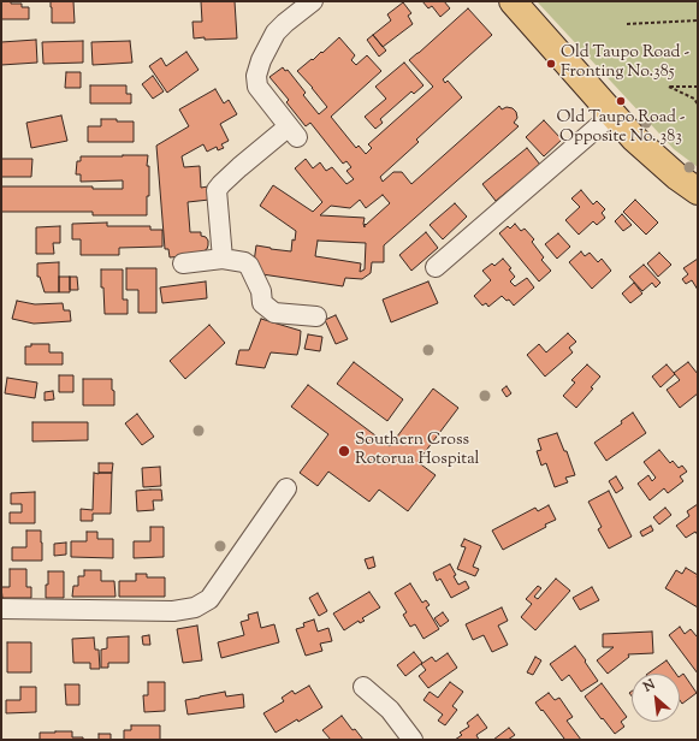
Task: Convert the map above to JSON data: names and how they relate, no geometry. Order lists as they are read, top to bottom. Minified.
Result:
{"places":["Old Taupo Road - Fronting No.385","Old Taupo Road - Opposite No. 383","Southern Cross Rotorua Hospital"],"north":"top left"}
